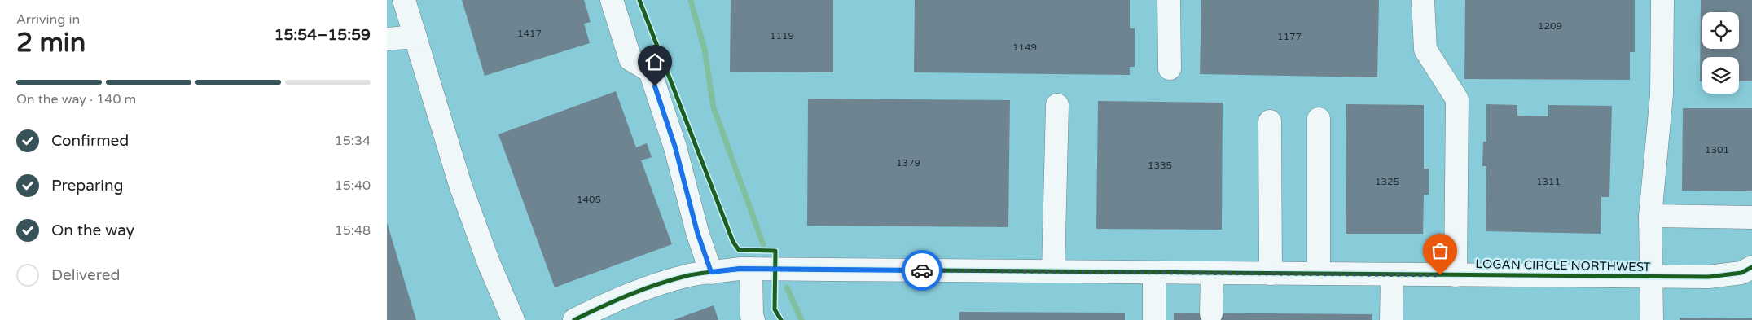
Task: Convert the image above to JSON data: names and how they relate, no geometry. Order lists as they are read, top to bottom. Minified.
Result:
{"streets":{"street":["LOGAN CIRCLE NORTHWEST"]},"house_numbers":["1209","1417","1119","1177","1149","1301","1379","1335","1325","1311","1405"],"page":{"heading":["2 min","Arriving in","15:54–15:59"],"bar":"On the way · 140 m","list":[["Confirmed","15:34"],["Preparing","15:40"],["On the way","15:48"],"Delivered"]}}
